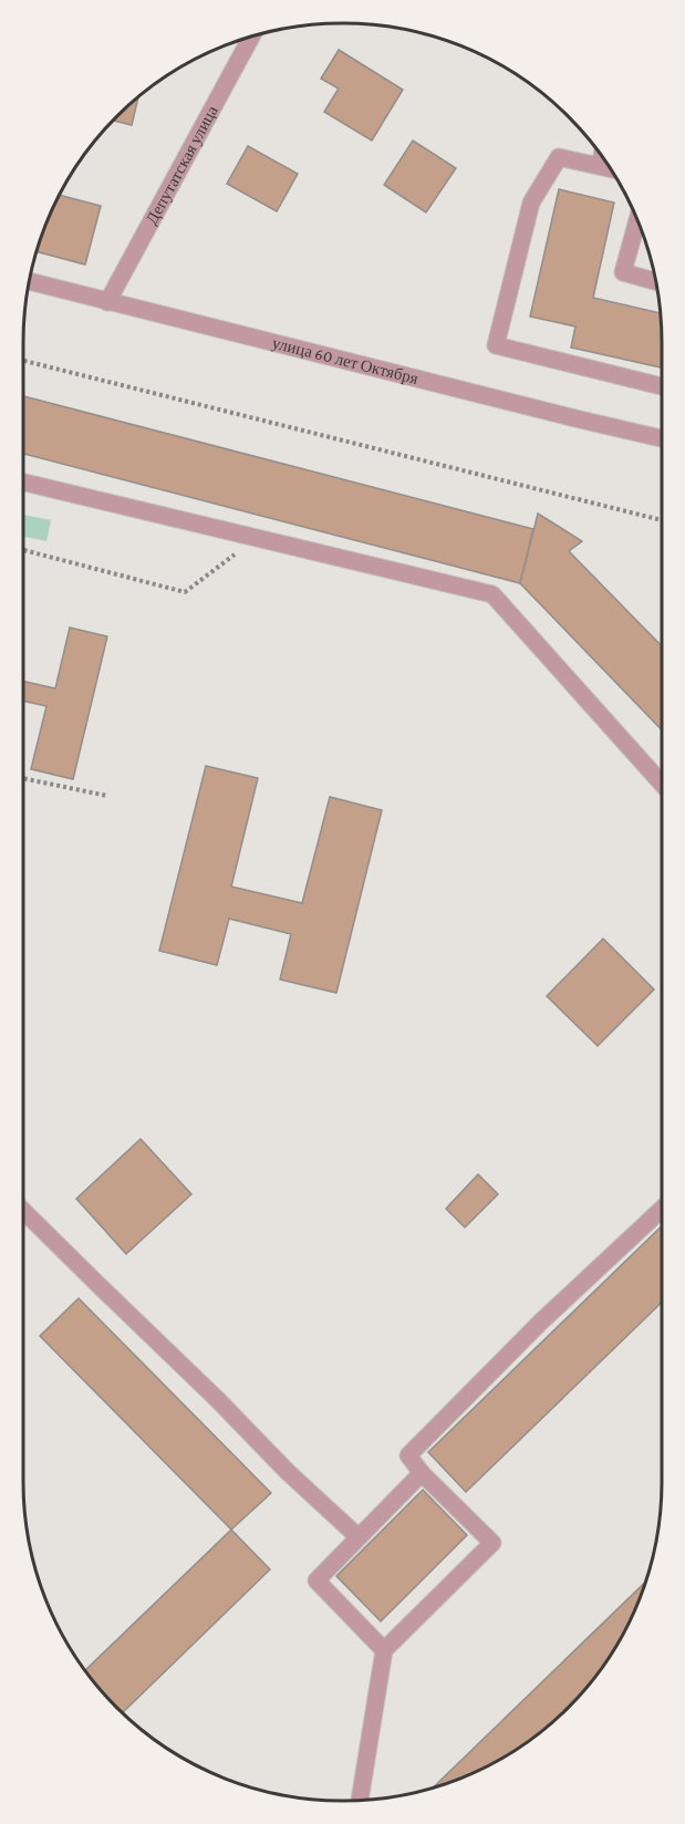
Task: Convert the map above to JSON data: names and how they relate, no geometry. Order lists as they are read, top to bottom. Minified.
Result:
{"streets":{"street":["Депутатская улица","улица 60 лет Октября"]},"crossings":[["Депутатская улица","улица 60 лет Октября"]]}
